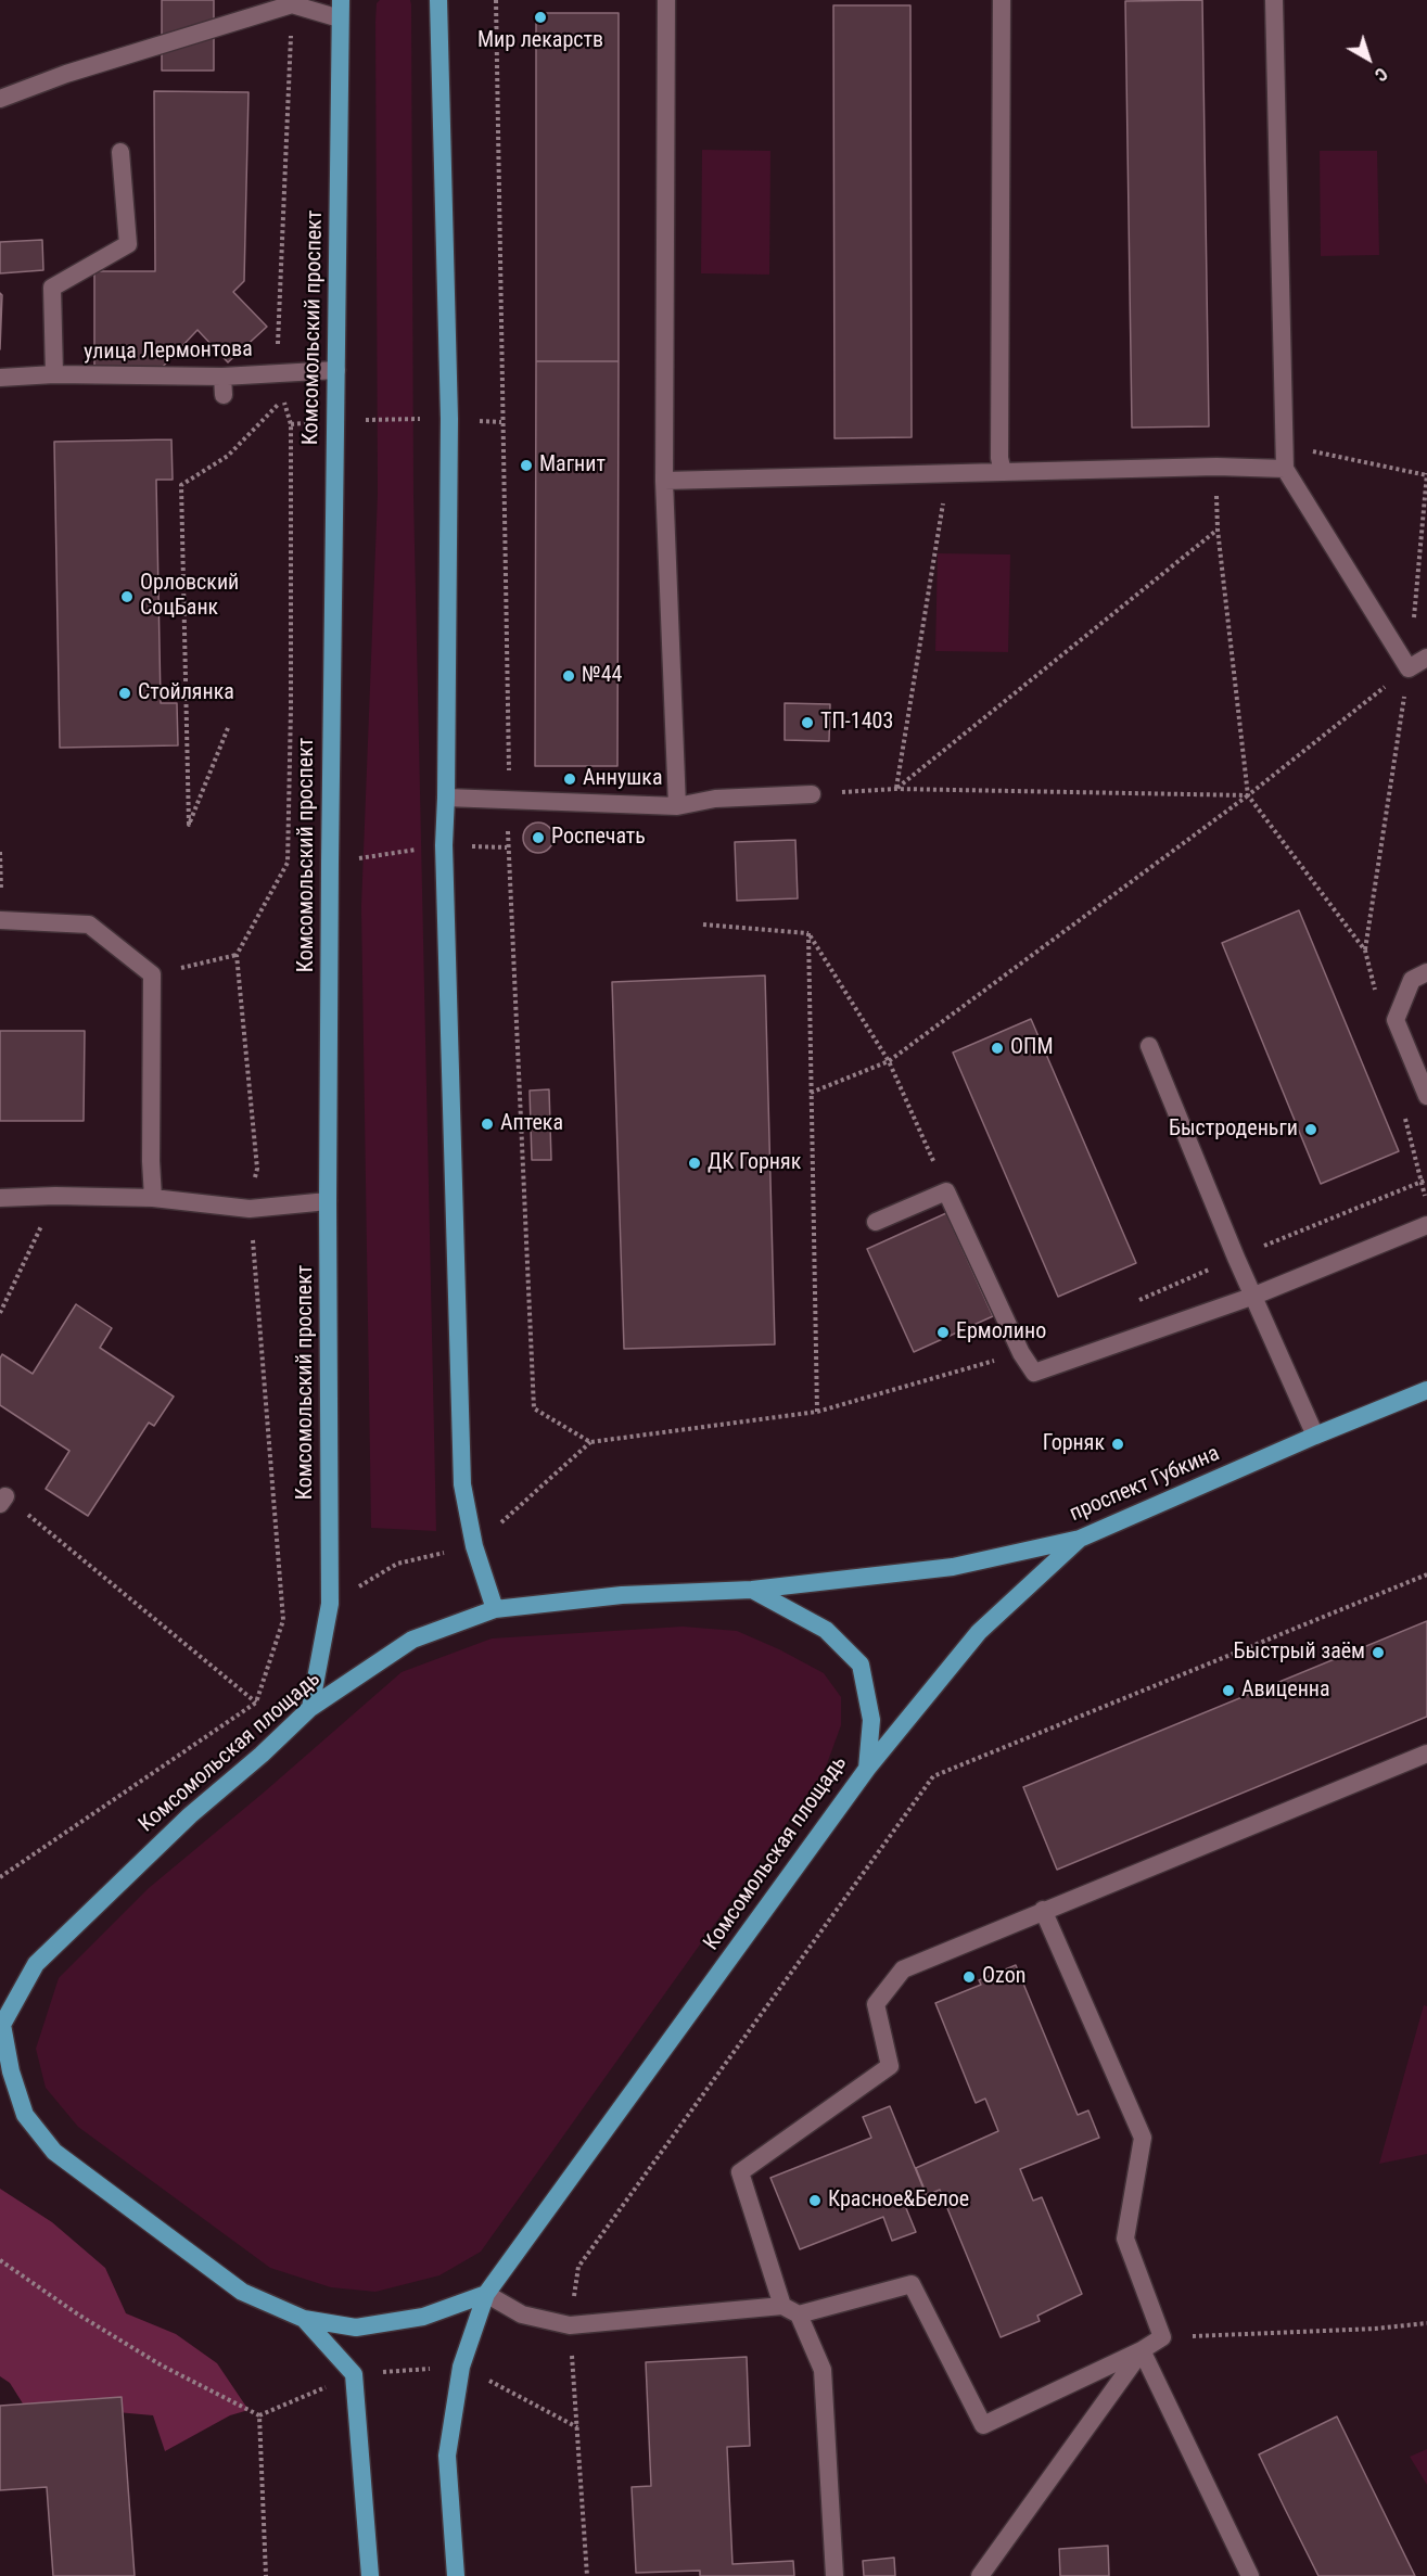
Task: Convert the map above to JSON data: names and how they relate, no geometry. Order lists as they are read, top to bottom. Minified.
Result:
{"streets":{"main road":["Комсомольский проспект","проспект Губкина","Комсомольская площадь"],"lane":["улица Лермонтова"]},"crossings":[["Комсомольский проспект","улица Лермонтова"],["Комсомольский проспект","Комсомольская площадь"],["проспект Губкина","Комсомольская площадь"]],"places":["Мир лекарств","Магнит","Орловский СоцБанк","№44","Стойлянка","ТП-1403","Аннушка","Роспечать","ОПМ","Аптека","Быстроденьги","ДК Горняк","Ермолино","Горняк","Быстрый заём","Авиценна","Ozon","Красное&Белое"],"north":"bottom right"}
